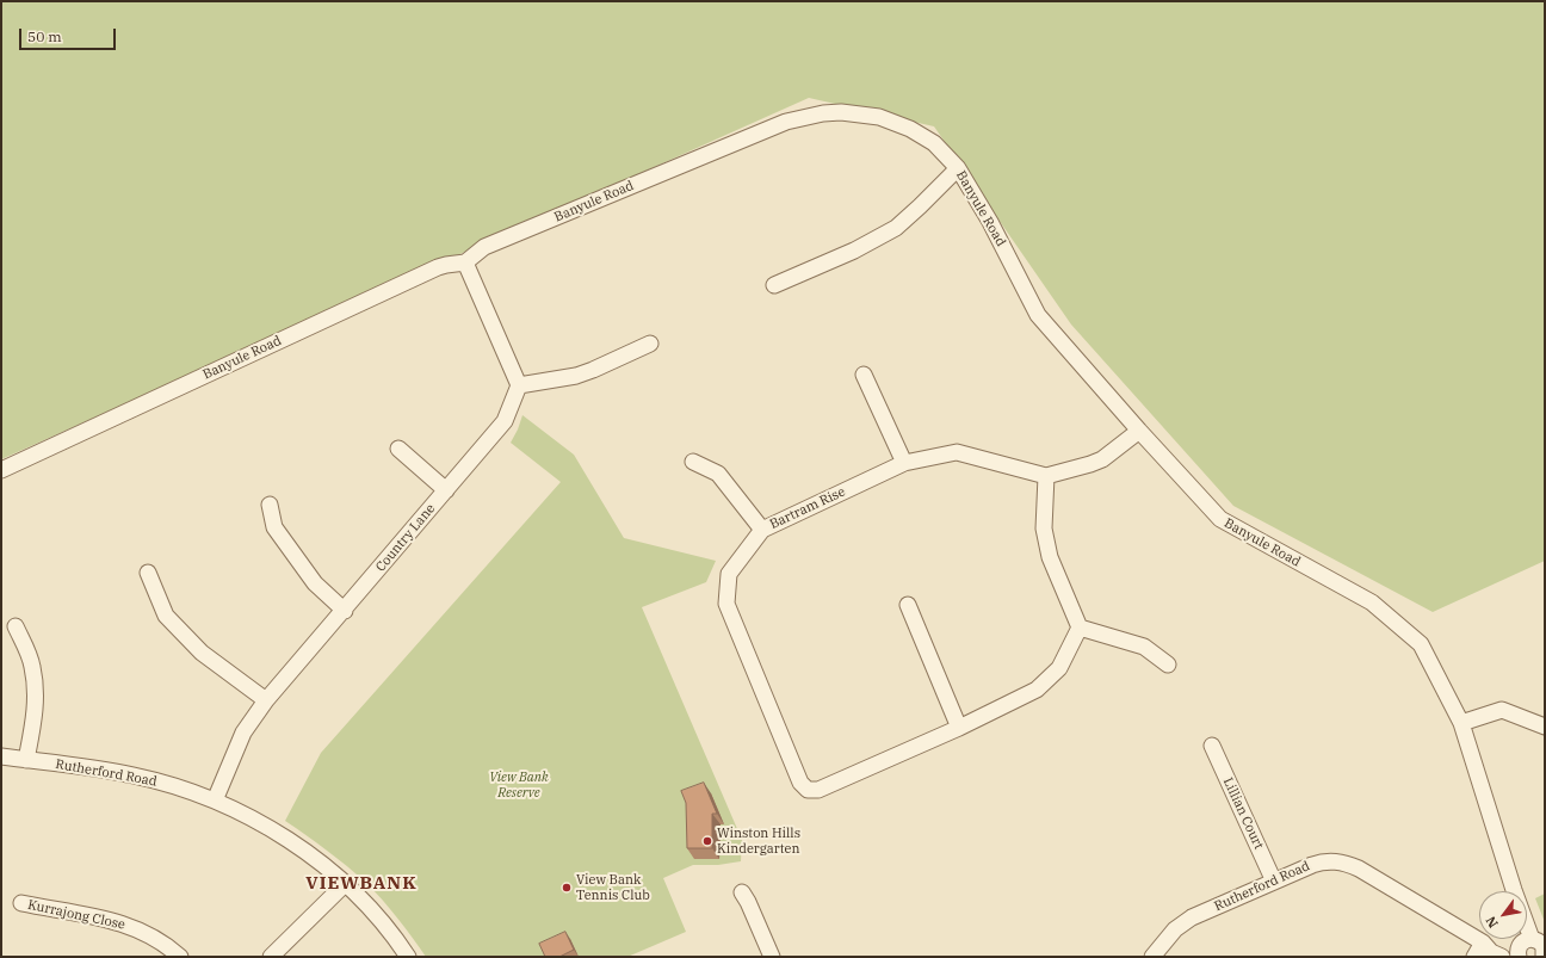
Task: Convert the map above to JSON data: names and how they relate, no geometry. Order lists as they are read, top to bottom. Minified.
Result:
{"streets":{"street":["Banyule Road","Bartram Rise","Country Lane","Rutherford Road","Lillian Court","Kurrajong Close"]},"crossings":[["Country Lane","Rutherford Road"],["Rutherford Road","Lillian Court"]],"districts":["VIEWBANK"],"parks":["View Bank Reserve"],"places":["Winston Hills Kindergarten","View Bank Tennis Club"],"scale_bar":"50 m","north":"bottom left"}
